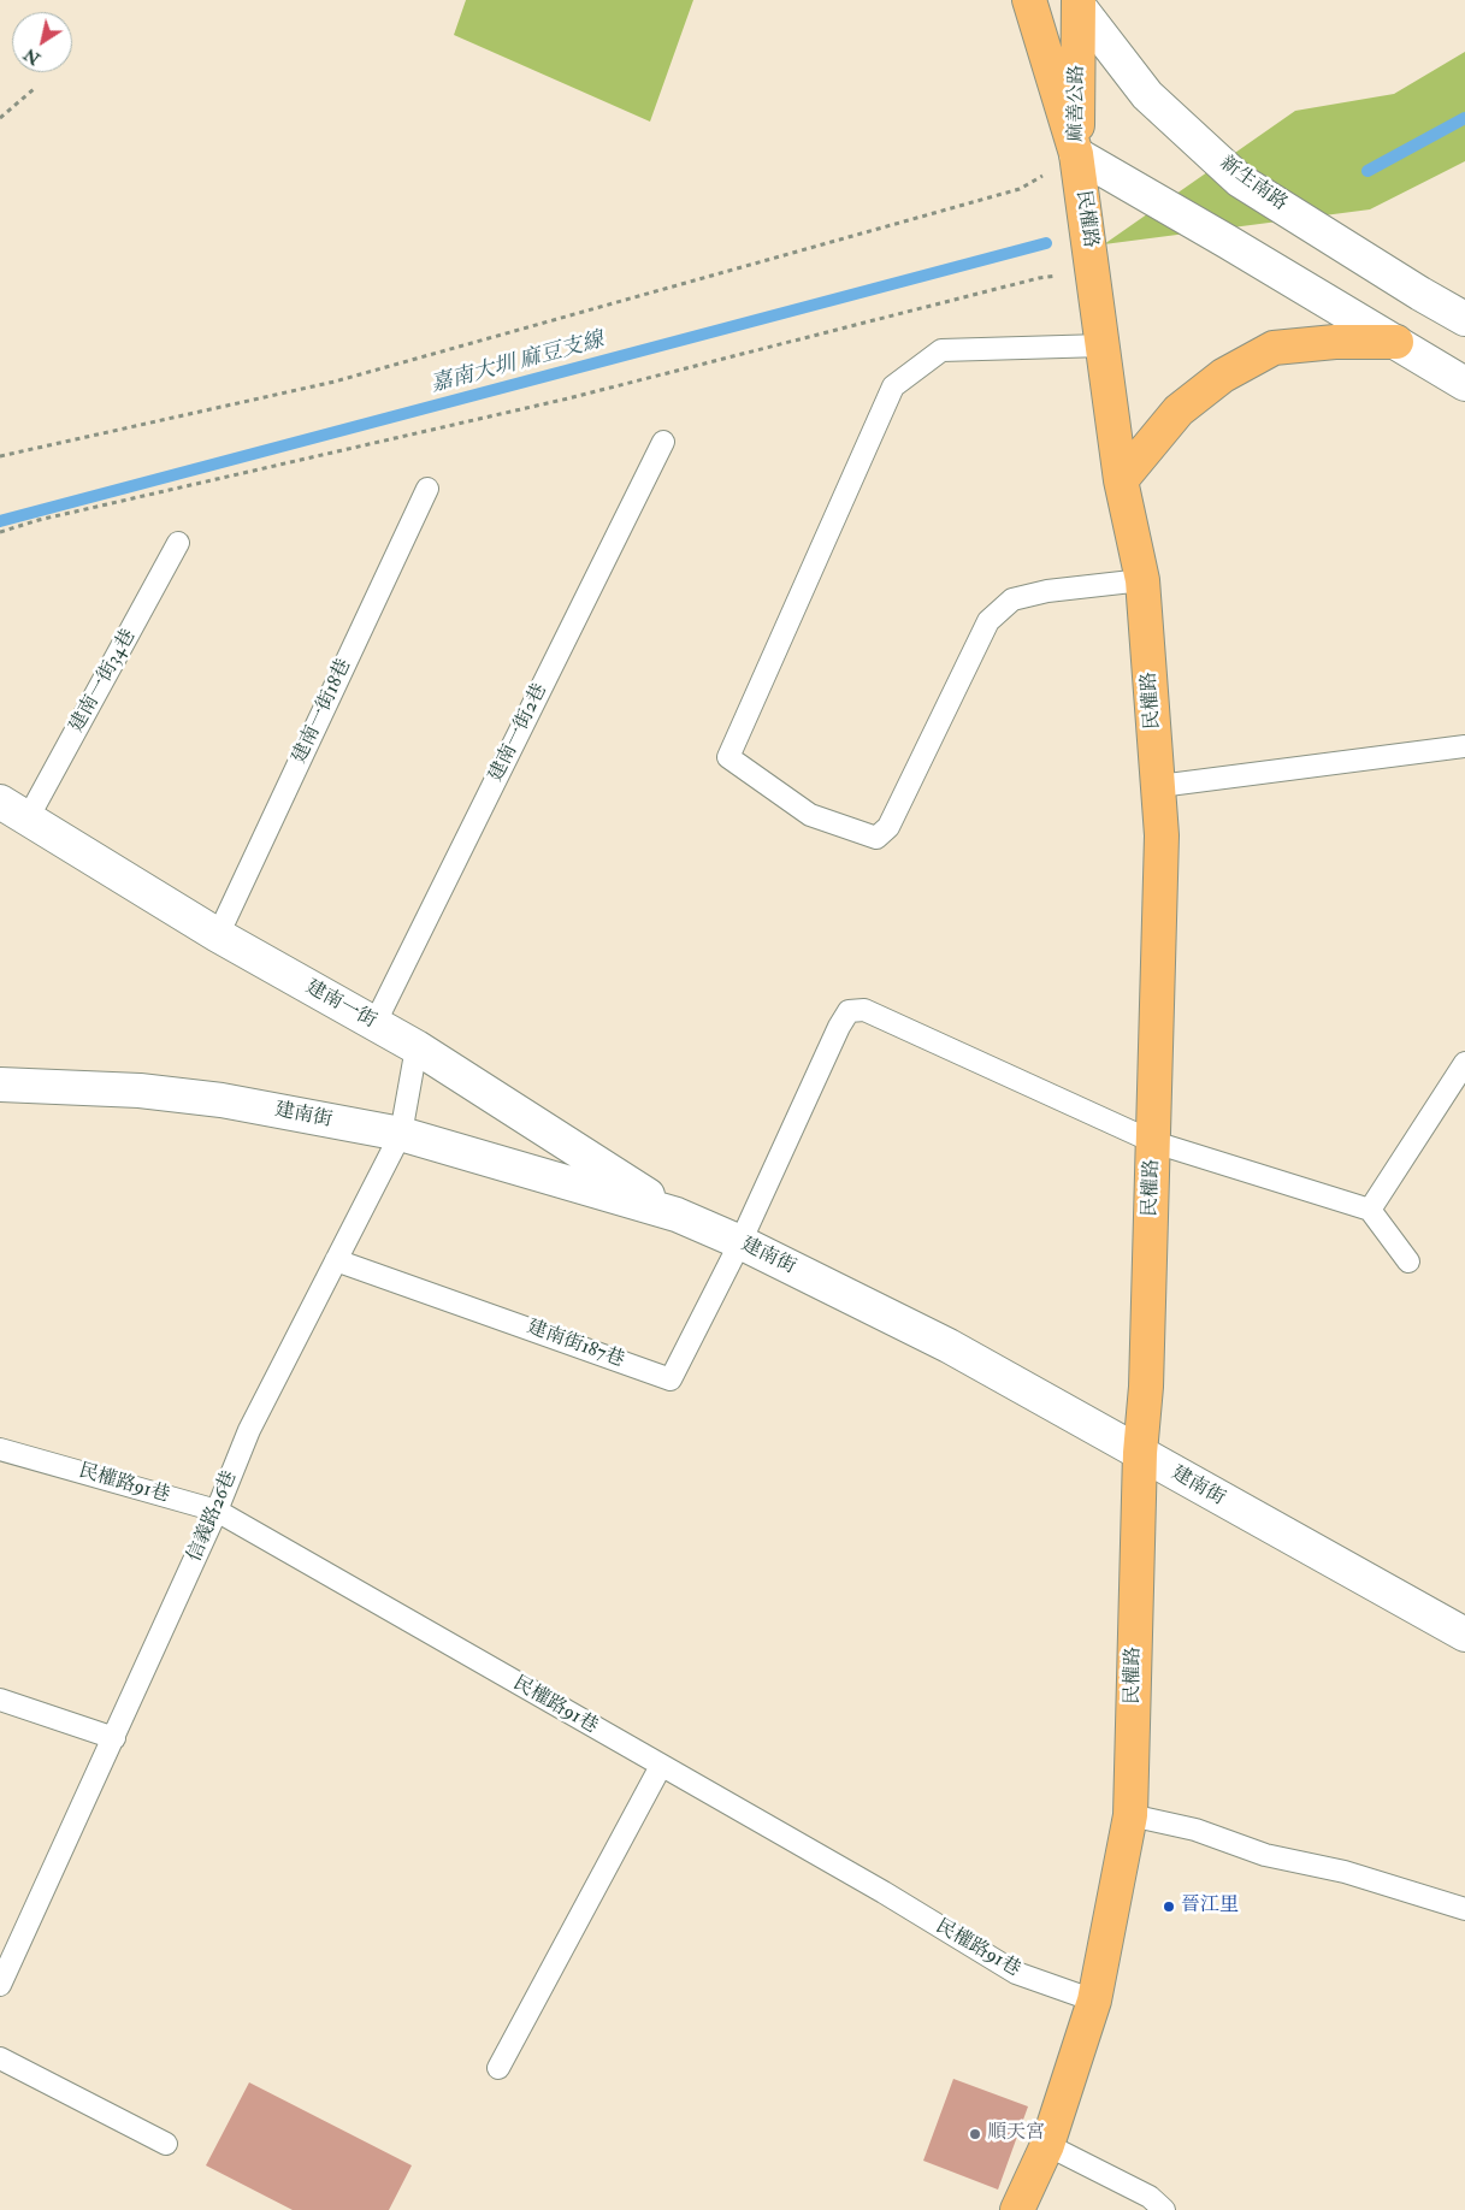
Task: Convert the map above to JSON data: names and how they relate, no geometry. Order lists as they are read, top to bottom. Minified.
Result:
{"streets":{"main road":["麻善公路","民權路"],"street":["新生南路","建南一街","建南街"],"lane":["建南一街34巷","建南一街18巷","建南一街2巷","建南街187巷","民權路91巷","信義路26巷"]},"crossings":[["麻善公路","新生南路"],["麻善公路","民權路"],["民權路","建南街"],["民權路","民權路91巷"],["建南一街34巷","建南一街"],["建南一街18巷","建南一街"],["建南一街2巷","建南一街"],["建南一街","建南街"],["建南一街","信義路26巷"],["建南街","建南街187巷"],["建南街","信義路26巷"],["建南街187巷","信義路26巷"],["民權路91巷","信義路26巷"]],"water":["嘉南大圳 麻豆支線"],"places":["晉江里","順天宮"],"north":"bottom left"}
